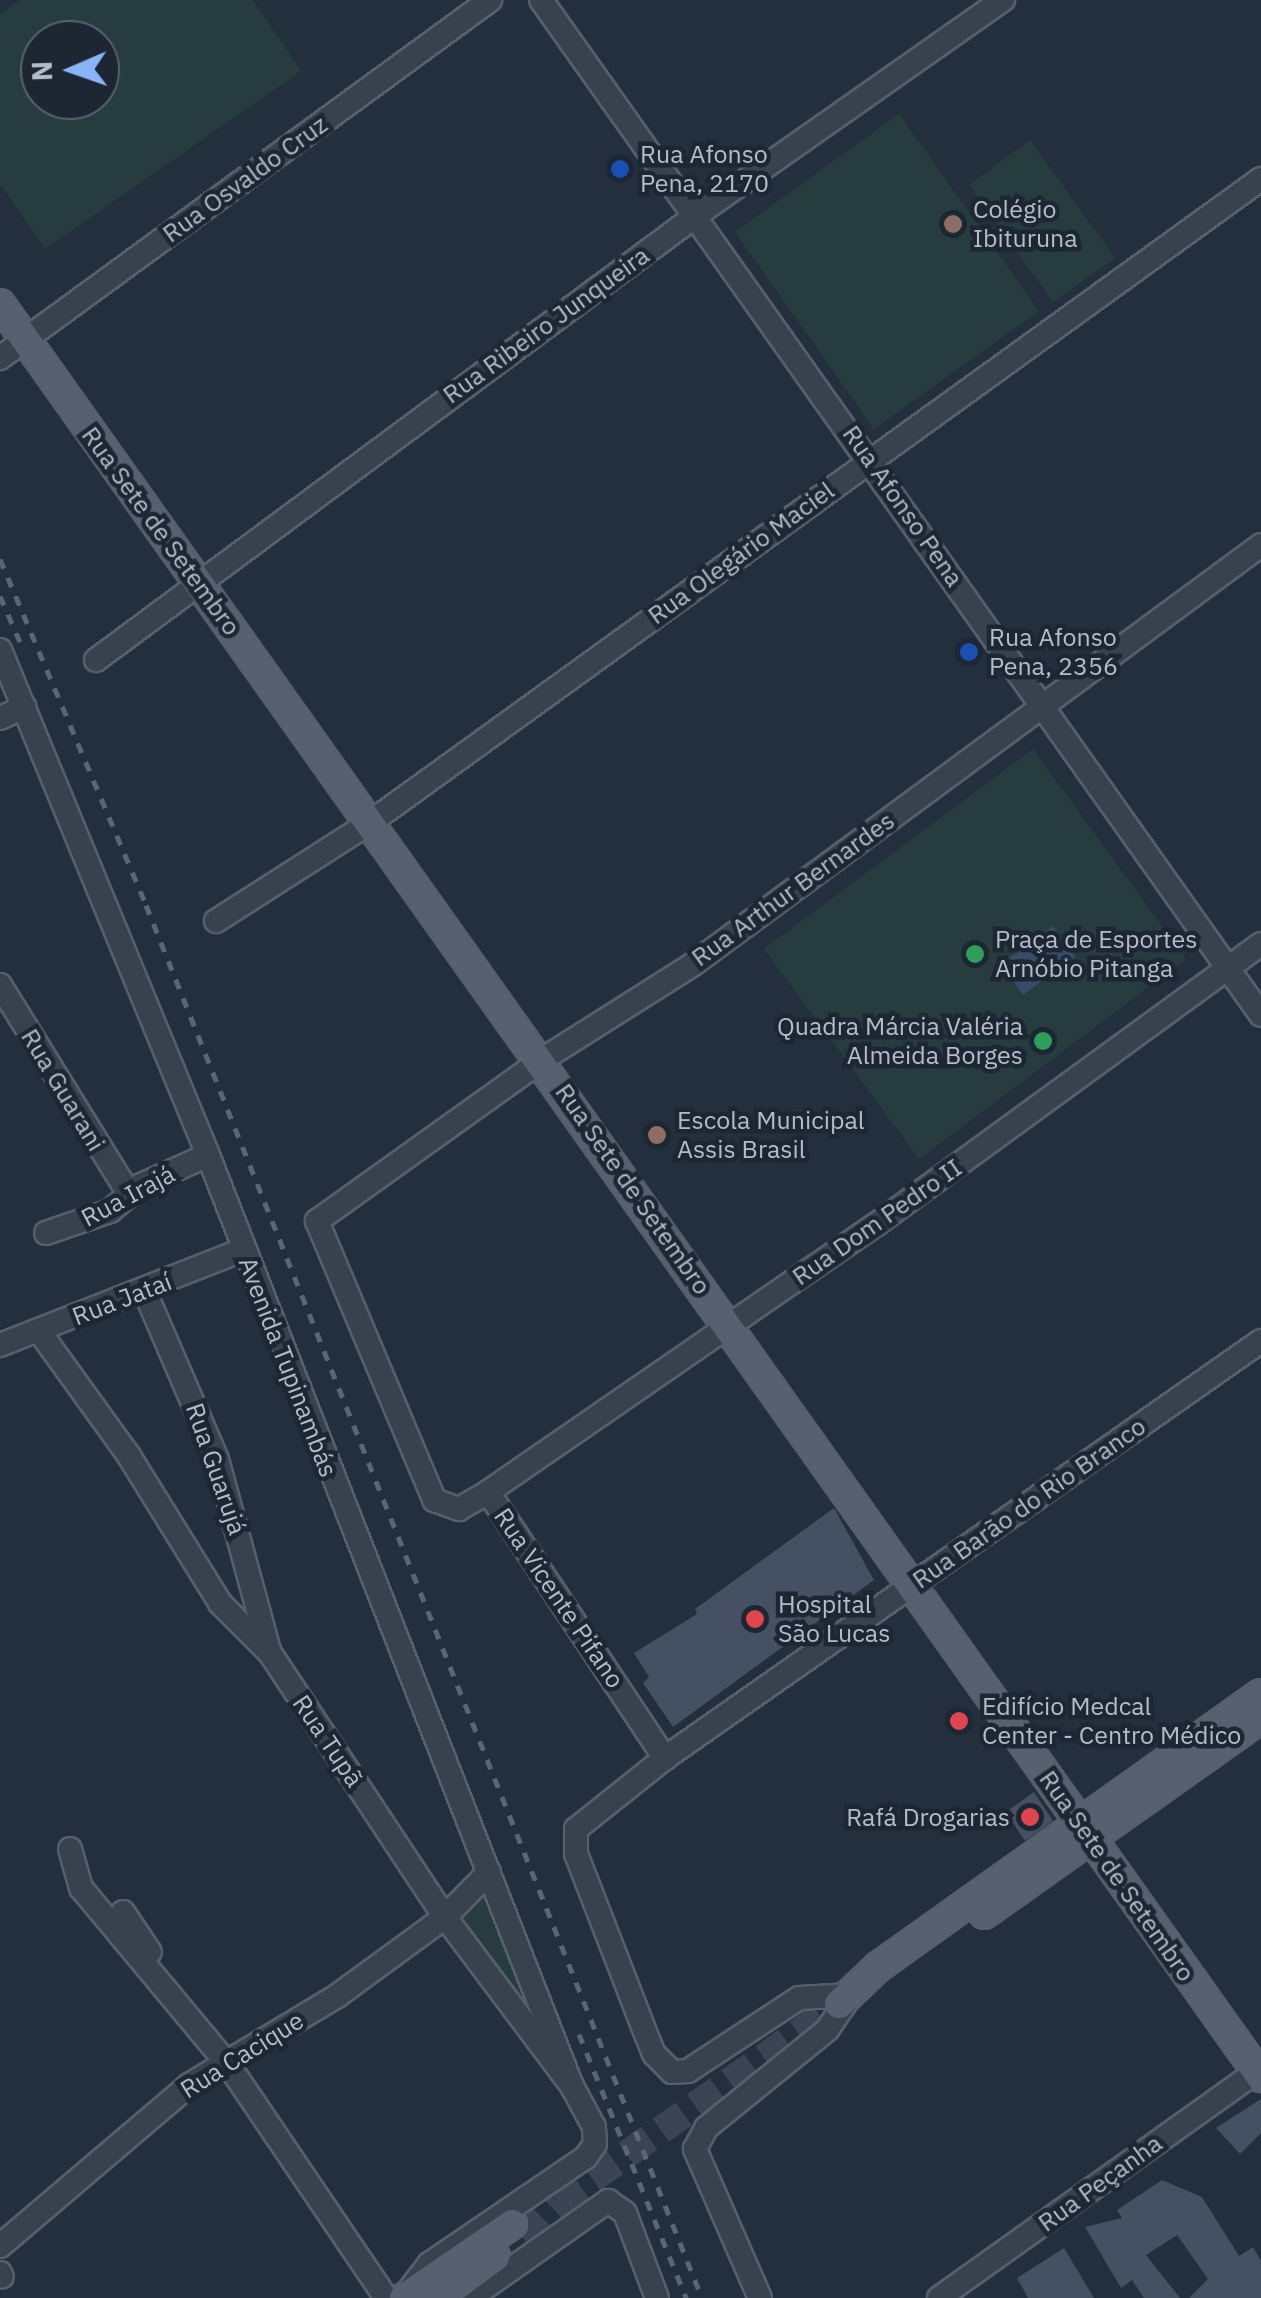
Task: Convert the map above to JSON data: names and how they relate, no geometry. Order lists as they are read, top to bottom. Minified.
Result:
{"streets":{"main road":["Rua Sete de Setembro"],"street":["Rua Osvaldo Cruz","Rua Ribeiro Junqueira","Rua Afonso Pena","Rua Olegário Maciel","Rua Arthur Bernardes","Rua Guarani","Rua Irajá","Rua Dom Pedro II","Rua Jataí","Avenida Tupinambás","Rua Guarujá","Rua Barão do Rio Branco","Rua Vicente Pifano","Rua Tupã","Rua Cacique","Rua Peçanha"]},"crossings":[["Rua Osvaldo Cruz","Rua Sete de Setembro"],["Rua Ribeiro Junqueira","Rua Afonso Pena"],["Rua Ribeiro Junqueira","Rua Sete de Setembro"],["Rua Afonso Pena","Rua Olegário Maciel"],["Rua Afonso Pena","Rua Arthur Bernardes"],["Rua Afonso Pena","Rua Dom Pedro II"],["Rua Sete de Setembro","Rua Olegário Maciel"],["Rua Sete de Setembro","Rua Arthur Bernardes"],["Rua Sete de Setembro","Rua Dom Pedro II"],["Rua Sete de Setembro","Rua Barão do Rio Branco"],["Rua Sete de Setembro","Rua Peçanha"],["Rua Arthur Bernardes","Rua Vicente Pifano"],["Rua Guarani","Rua Irajá"],["Rua Irajá","Avenida Tupinambás"],["Rua Dom Pedro II","Rua Vicente Pifano"],["Rua Jataí","Avenida Tupinambás"],["Rua Jataí","Rua Guarujá"],["Rua Jataí","Rua Tupã"],["Avenida Tupinambás","Rua Tupã"],["Avenida Tupinambás","Rua Cacique"],["Rua Guarujá","Rua Tupã"],["Rua Barão do Rio Branco","Rua Vicente Pifano"],["Rua Tupã","Rua Cacique"]],"places":["Rua Afonso Pena, 2170","Colégio Ibituruna","Rua Afonso Pena, 2356","Praça de Esportes Arnóbio Pitanga","Quadra Márcia Valéria Almeida Borges","Escola Municipal Assis Brasil","Hospital São Lucas","Edifício Medcal Center - Centro Médico","Rafá Drogarias"],"north":"left"}
